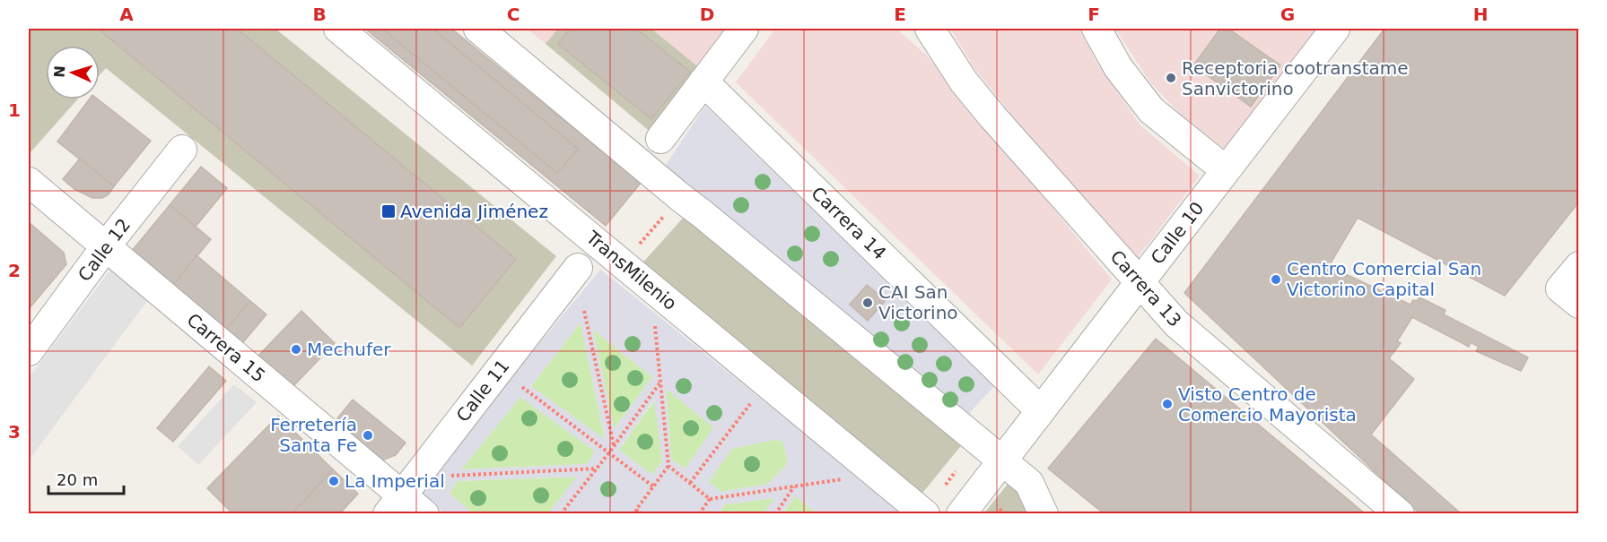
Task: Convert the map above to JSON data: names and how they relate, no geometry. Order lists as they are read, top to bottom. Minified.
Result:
{"streets":{"street":["Carrera 14","Calle 10","Calle 12","TransMilenio","Carrera 13","Carrera 15","Calle 11"]},"crossings":[["Carrera 14","Calle 10"],["Calle 10","Carrera 13"],["Calle 12","Carrera 15"],["Carrera 15","Calle 11"]],"places":{"other":["Receptoria cootranstame Sanvictorino","Centro Comercial San Victorino Capital","CAI San Victorino","Mechufer","Visto Centro de Comercio Mayorista","Ferretería Santa Fe","La Imperial"],"transit":["Avenida Jiménez"]},"scale_bar":"20 m","north":"left","grid":{"columns":["A","B","C","D","E","F","G","H"],"rows":["1","2","3"]}}
